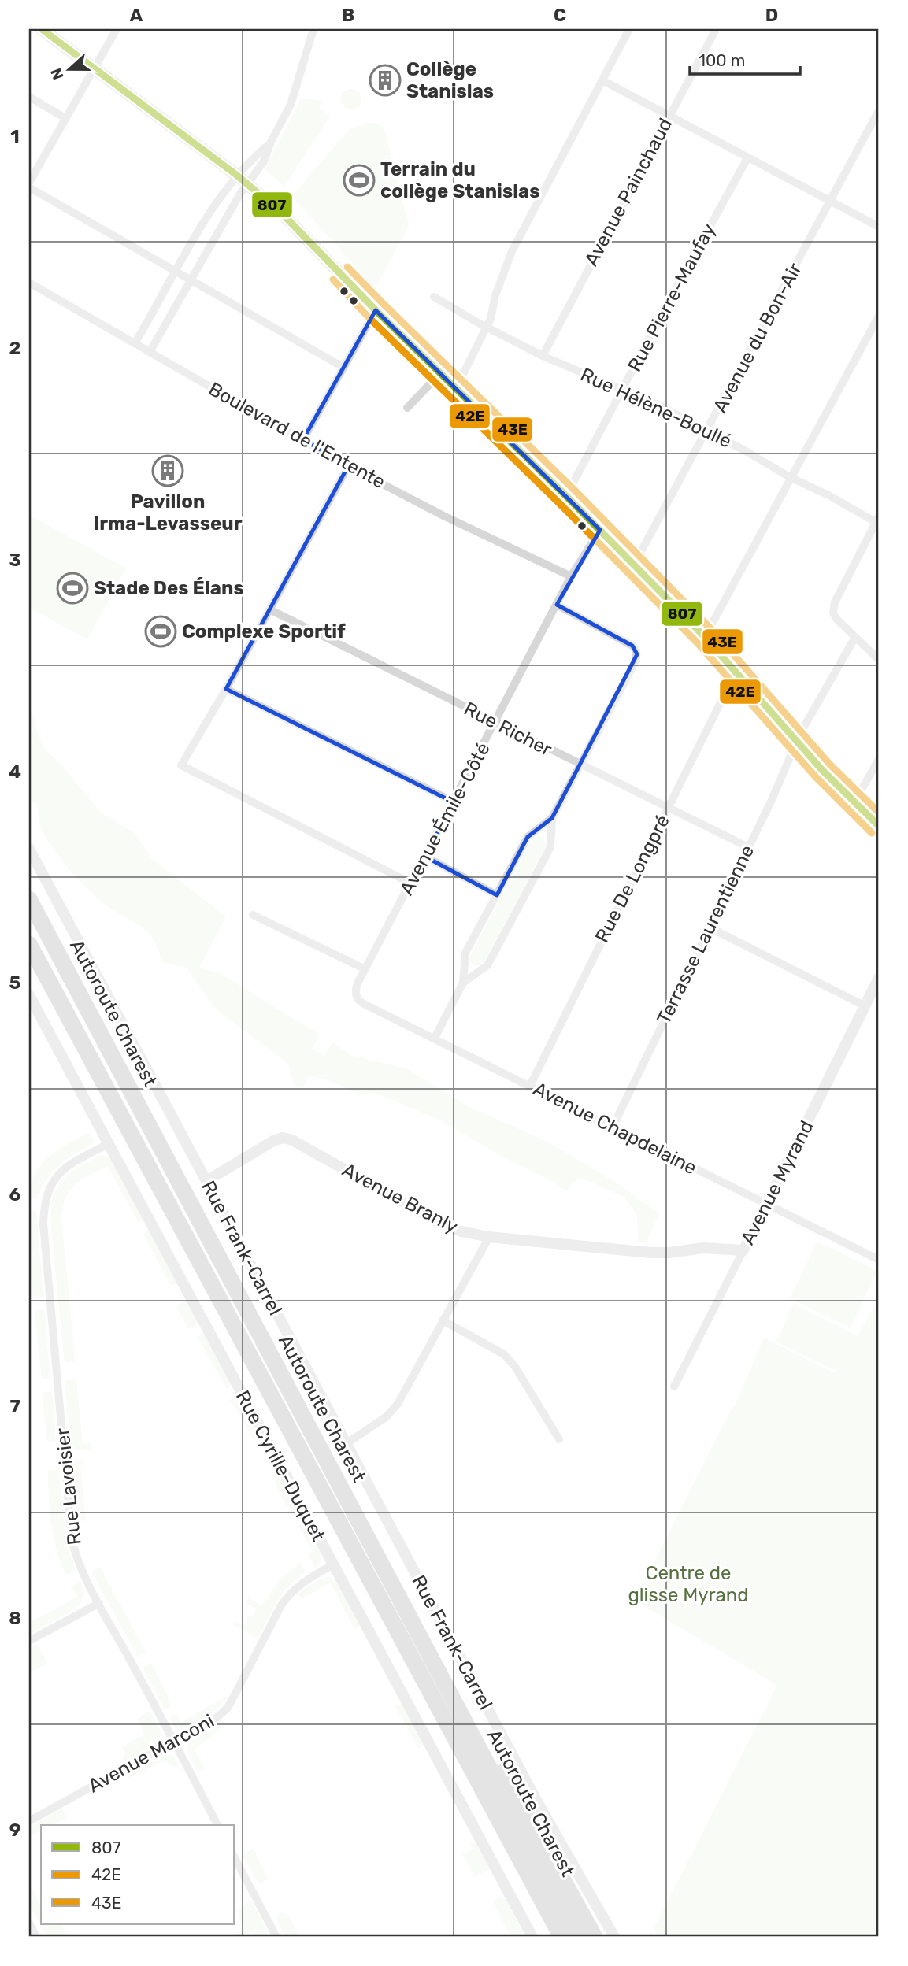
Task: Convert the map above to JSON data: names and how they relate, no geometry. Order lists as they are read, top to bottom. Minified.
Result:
{"streets":{"highway":["Autoroute Charest"],"street":["Avenue Painchaud","Rue Pierre-Maufay","Avenue du Bon-Air","Rue Hélène-Boullé","Boulevard de l'Entente","Rue Richer","Avenue Émile-Côté","Rue De Longpré","Terrasse Laurentienne","Avenue Chapdelaine","Avenue Myrand","Avenue Branly","Rue Frank-Carrel","Rue Cyrille-Duquet","Rue Lavoisier","Avenue Marconi"]},"crossings":[["Avenue Painchaud","Rue Hélène-Boullé"],["Rue Pierre-Maufay","Rue Hélène-Boullé"],["Avenue du Bon-Air","Rue Hélène-Boullé"],["Boulevard de l'Entente","Avenue Émile-Côté"],["Rue Richer","Avenue Émile-Côté"],["Rue Richer","Rue De Longpré"],["Rue Richer","Terrasse Laurentienne"],["Avenue Émile-Côté","Avenue Chapdelaine"],["Rue De Longpré","Avenue Chapdelaine"],["Terrasse Laurentienne","Avenue Chapdelaine"],["Avenue Chapdelaine","Avenue Myrand"],["Avenue Myrand","Avenue Branly"],["Avenue Branly","Rue Frank-Carrel"],["Rue Cyrille-Duquet","Rue Lavoisier"],["Rue Cyrille-Duquet","Avenue Marconi"],["Rue Lavoisier","Avenue Marconi"]],"parks":["Centre de glisse Myrand"],"places":{"building":["Collège Stanislas","Pavillon Irma-Levasseur"],"sports":["Terrain du collège Stanislas","Stade Des Élans","Complexe Sportif"]},"lines":["transit line 807","transit line 43E","transit line 42E"],"legend":["807","42E","43E"],"scale_bar":"100 m","north":"left","grid":{"columns":["A","B","C","D"],"rows":["1","2","3","4","5","6","7","8","9"]}}
